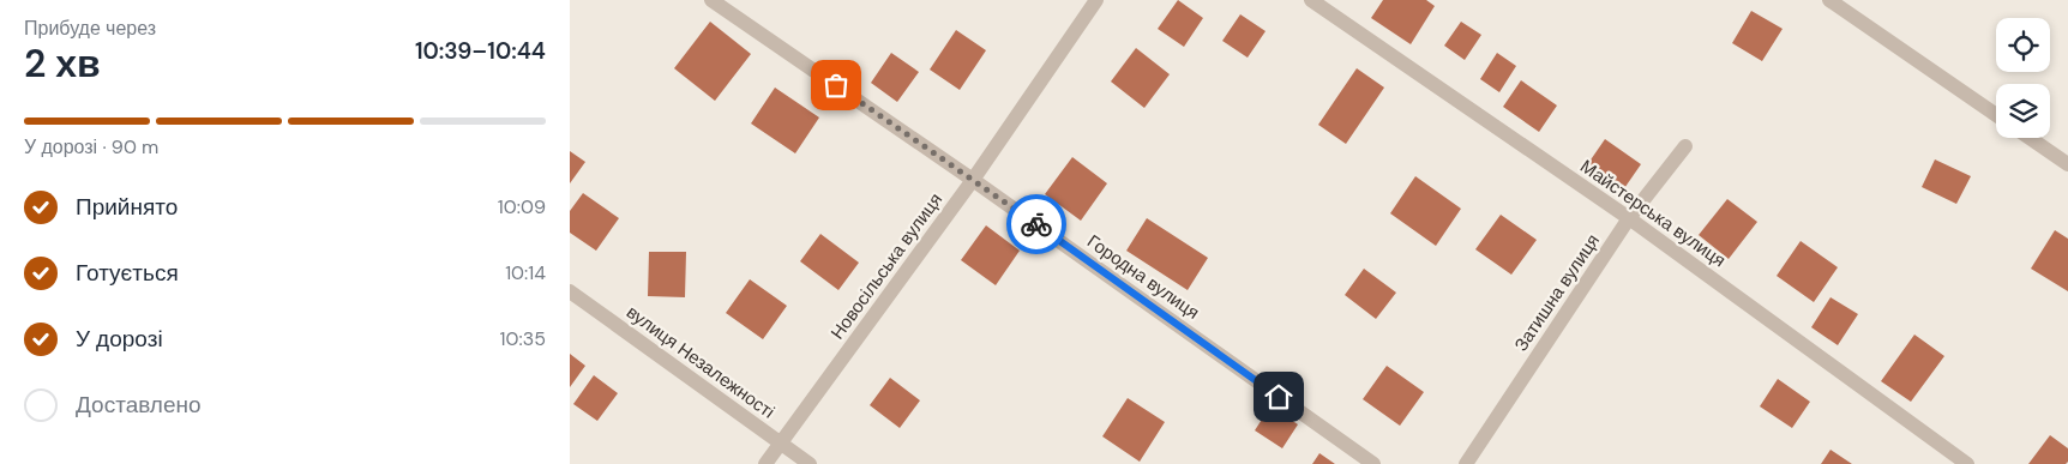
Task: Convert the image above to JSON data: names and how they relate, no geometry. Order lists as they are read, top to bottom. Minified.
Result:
{"streets":{"street":["Майстерська вулиця","Новосільська вулиця","Городна вулиця","Затишна вулиця","вулиця Незалежності"]},"crossings":[["Майстерська вулиця","Затишна вулиця"],["Новосільська вулиця","Городна вулиця"],["Новосільська вулиця","вулиця Незалежності"]],"page":{"heading":["2 хв","Прибуде через","10:39–10:44"],"bar":"У дорозі · 90 m","list":[["Прийнято","10:09"],["Готується","10:14"],["У дорозі","10:35"],"Доставлено"]}}
